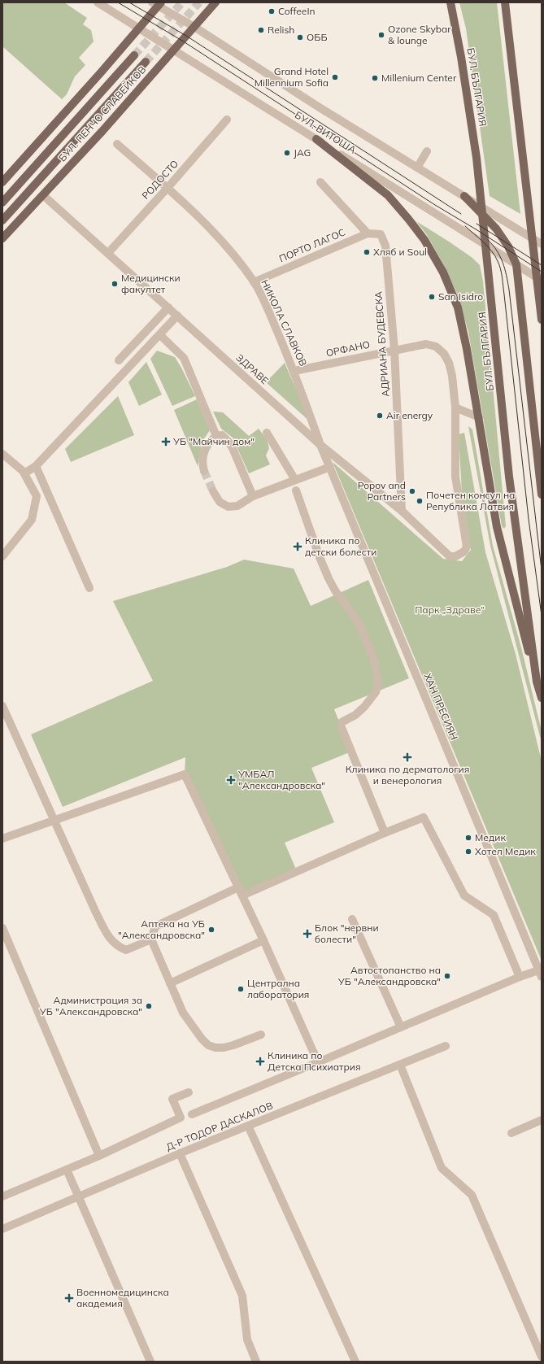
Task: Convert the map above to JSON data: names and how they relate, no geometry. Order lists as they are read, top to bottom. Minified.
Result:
{"streets":{"main road":["БУЛ. БЪЛГАРИЯ","БУЛ. ПЕНЧО СЛАВЕЙКОВ"],"street":["БУЛ. ВИТОША","РОДОСТО","ПОРТО ЛАГОС","НИКОЛА СЛАВКОВ","АДРИАНА БУДЕВСКА","ОРФАНО","ЗДРАВЕ","ХАН ПРЕСИЯН","Д-Р ТОДОР ДАСКАЛОВ"]},"crossings":[["БУЛ. ПЕНЧО СЛАВЕЙКОВ","БУЛ. ВИТОША"],["БУЛ. ПЕНЧО СЛАВЕЙКОВ","ЗДРАВЕ"],["РОДОСТО","НИКОЛА СЛАВКОВ"],["РОДОСТО","ЗДРАВЕ"],["ПОРТО ЛАГОС","НИКОЛА СЛАВКОВ"],["ПОРТО ЛАГОС","АДРИАНА БУДЕВСКА"],["НИКОЛА СЛАВКОВ","ОРФАНО"],["НИКОЛА СЛАВКОВ","ЗДРАВЕ"],["НИКОЛА СЛАВКОВ","ХАН ПРЕСИЯН"],["АДРИАНА БУДЕВСКА","ОРФАНО"],["АДРИАНА БУДЕВСКА","ЗДРАВЕ"],["ОРФАНО","ЗДРАВЕ"],["ЗДРАВЕ","ХАН ПРЕСИЯН"]],"parks":["Парк „Здраве“"],"places":{"other":["CoffeeIn","Relish","Ozone Skybar & lounge","ОББ","Grand Hotel Millennium Sofia","Millenium Center","JAG","Хляб и Soul","Медицински факултет","San Isidro","Air energy","Popov and Partners","Почетен консул на Република Латвия","Медик","Хотел Медик","Аптека на УБ \"Александровска\"","Автостопанство на УБ \"Александровска\"","Централна лаборатория","Администрация за УБ \"Александровска\""],"health":["УБ \"Майчин дом\"","Клиника по детски болести","Клиника по дерматология и венерология","УМБАЛ \"Александровска\"","Блок \"нервни болести\"","Клиника по Детска Психиатрия","Военномедицинска академия"]}}
